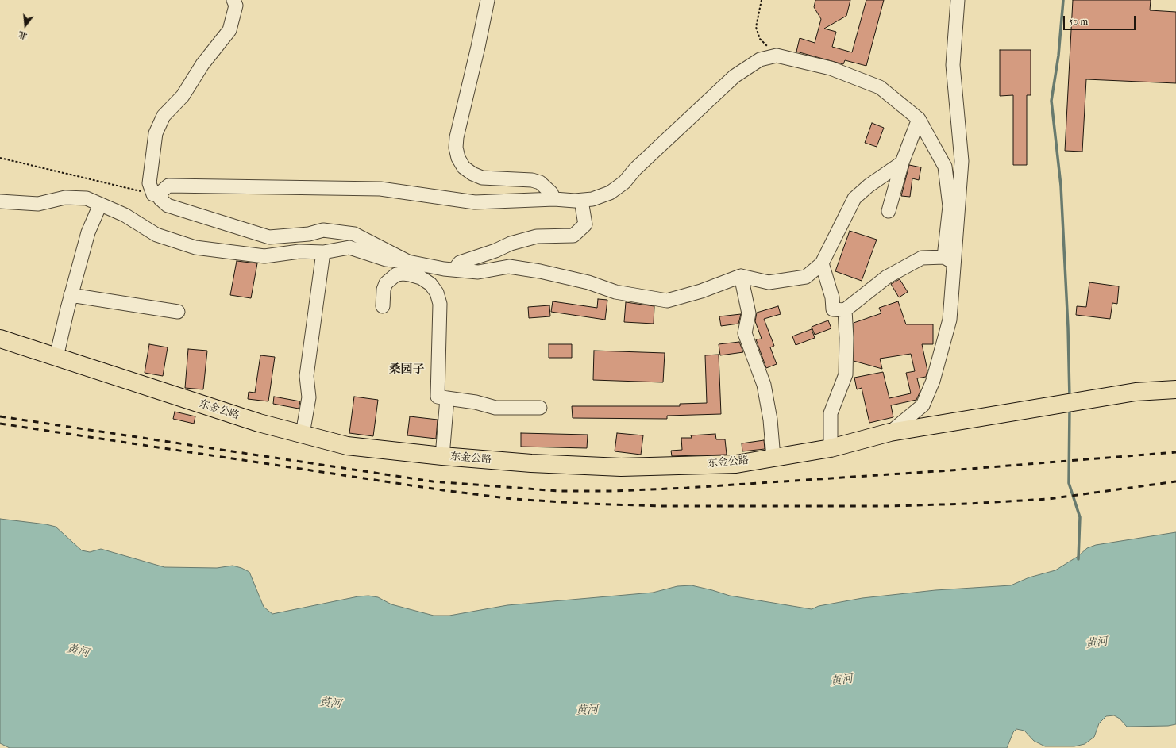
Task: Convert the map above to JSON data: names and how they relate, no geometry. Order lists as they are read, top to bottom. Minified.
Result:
{"streets":{"main road":["东金公路"]},"districts":["桑园子"],"water":["黄河"],"scale_bar":"50 m","north":"bottom"}
